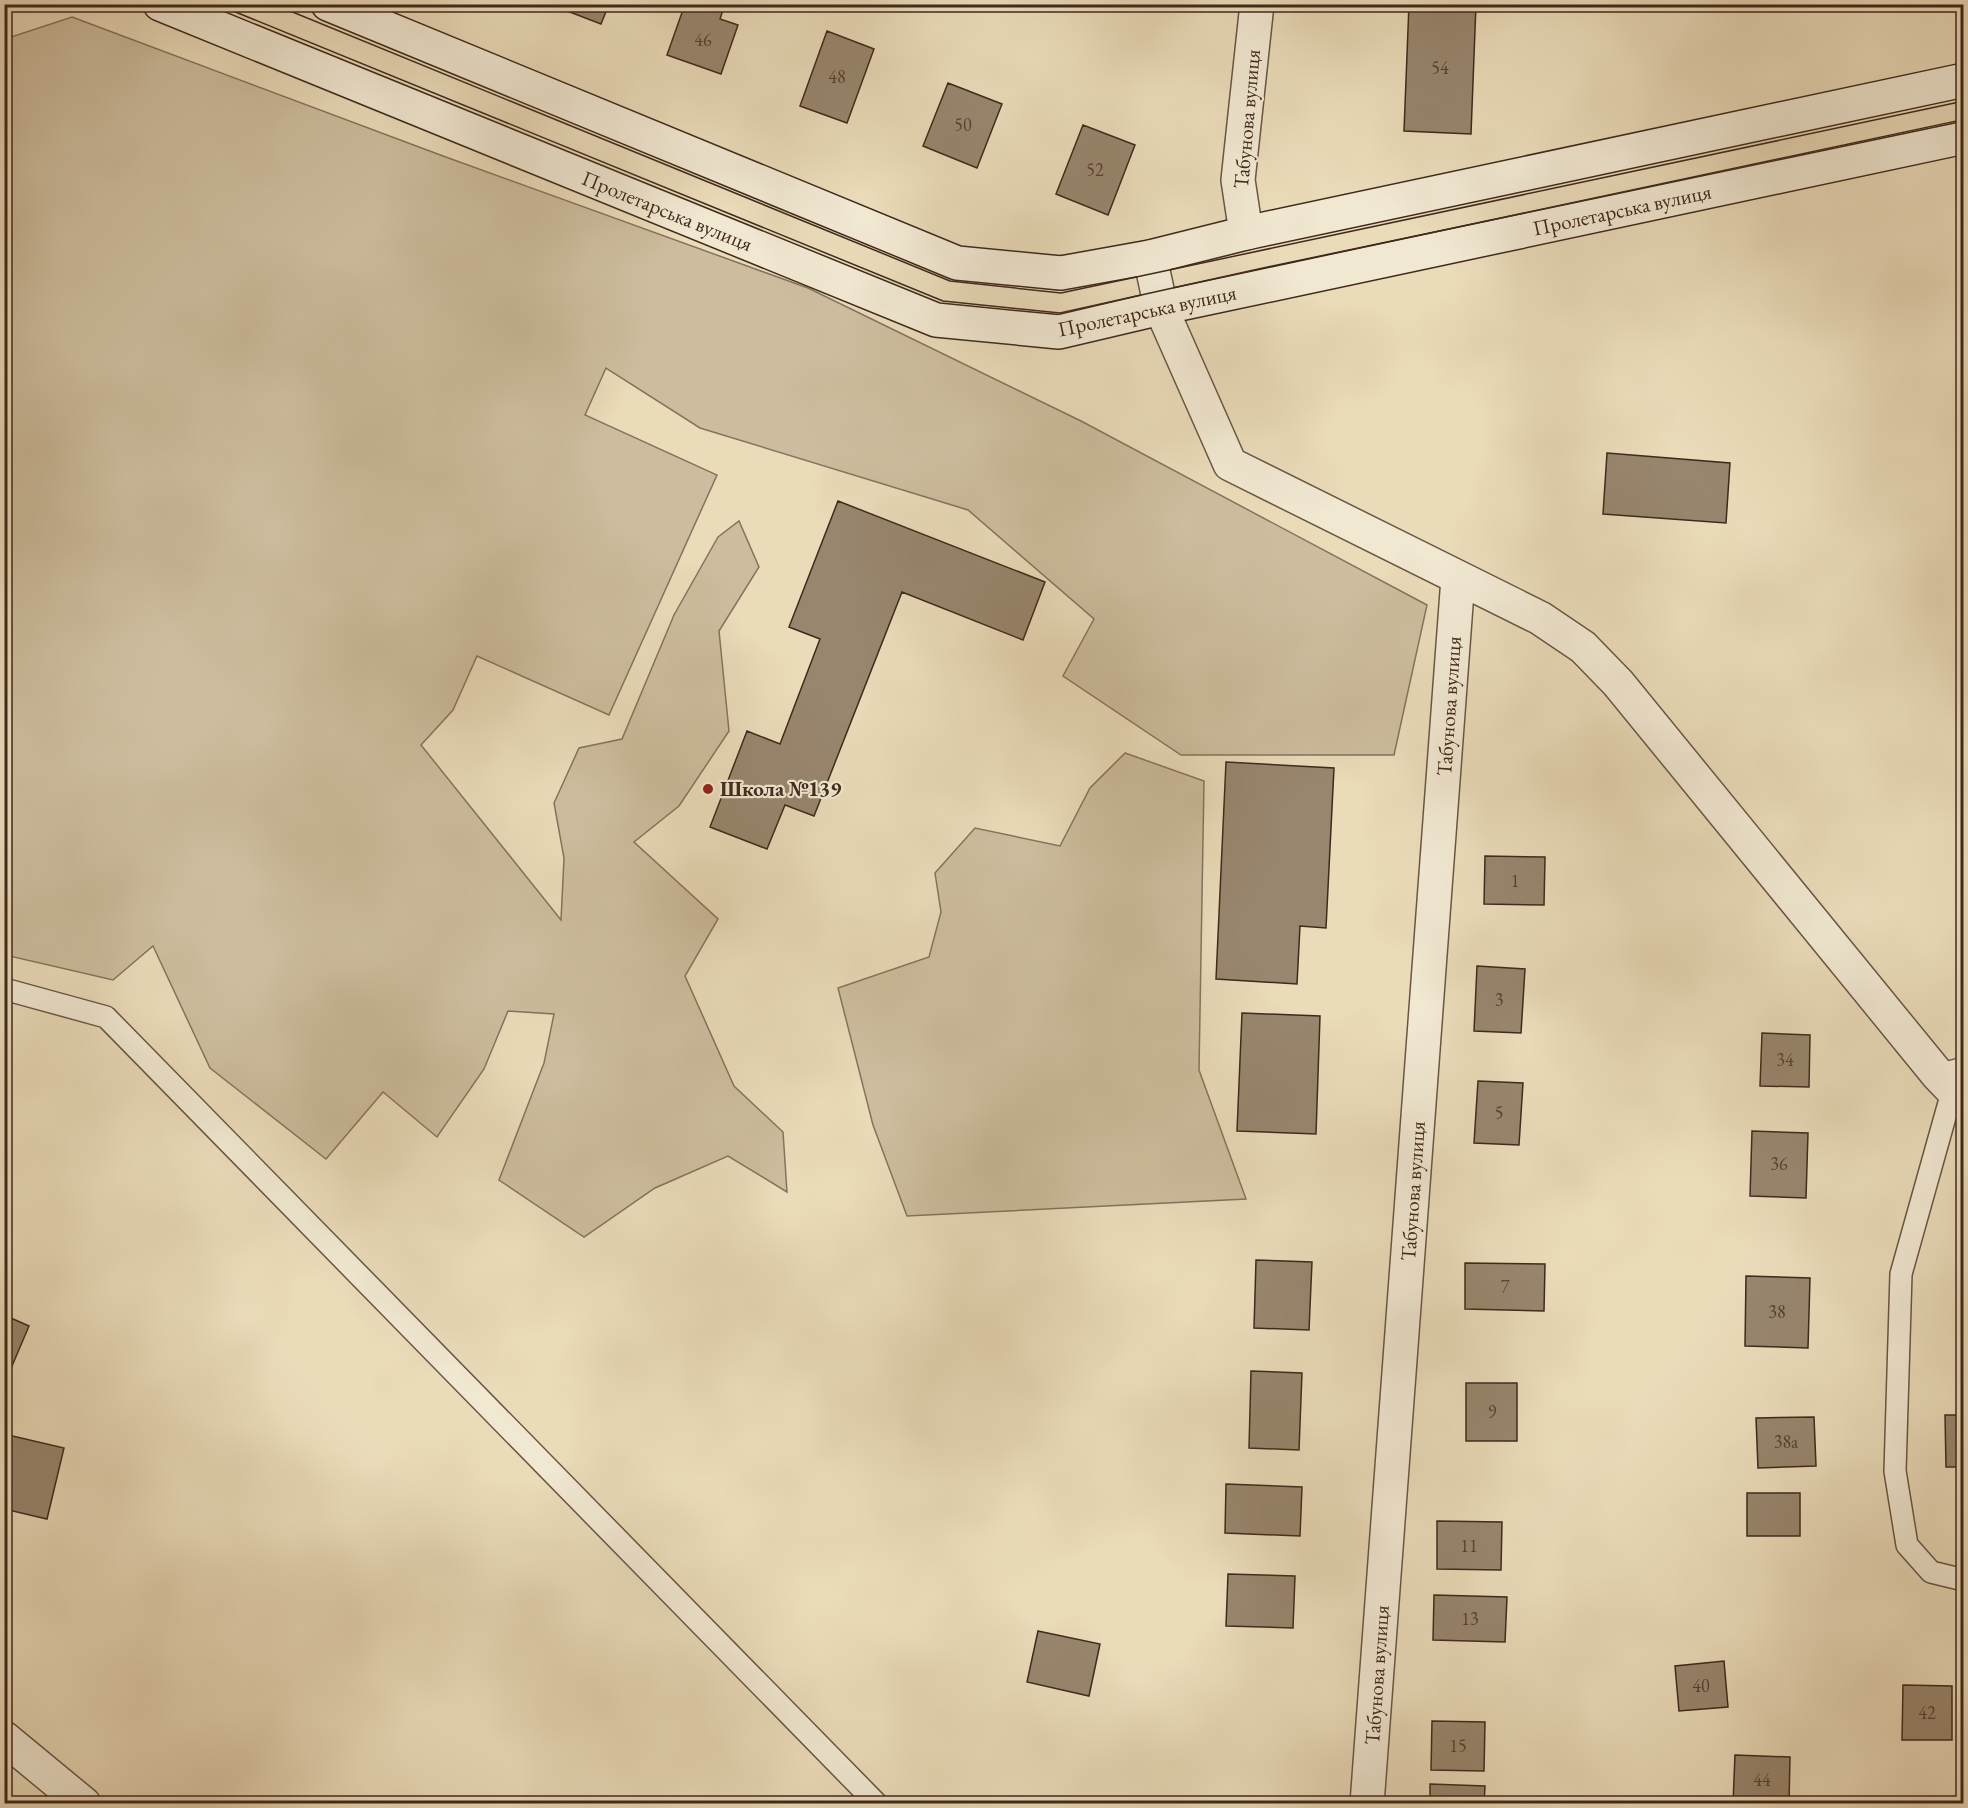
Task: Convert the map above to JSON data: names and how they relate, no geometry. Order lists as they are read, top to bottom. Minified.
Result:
{"streets":{"main road":["Табунова вулиця","Пролетарська вулиця"]},"places":["Школа №139"],"house_numbers":["46","54","48","50","52","1","3","34","5","36","7","38","9","38а","11","13","40","42","15","44"]}
